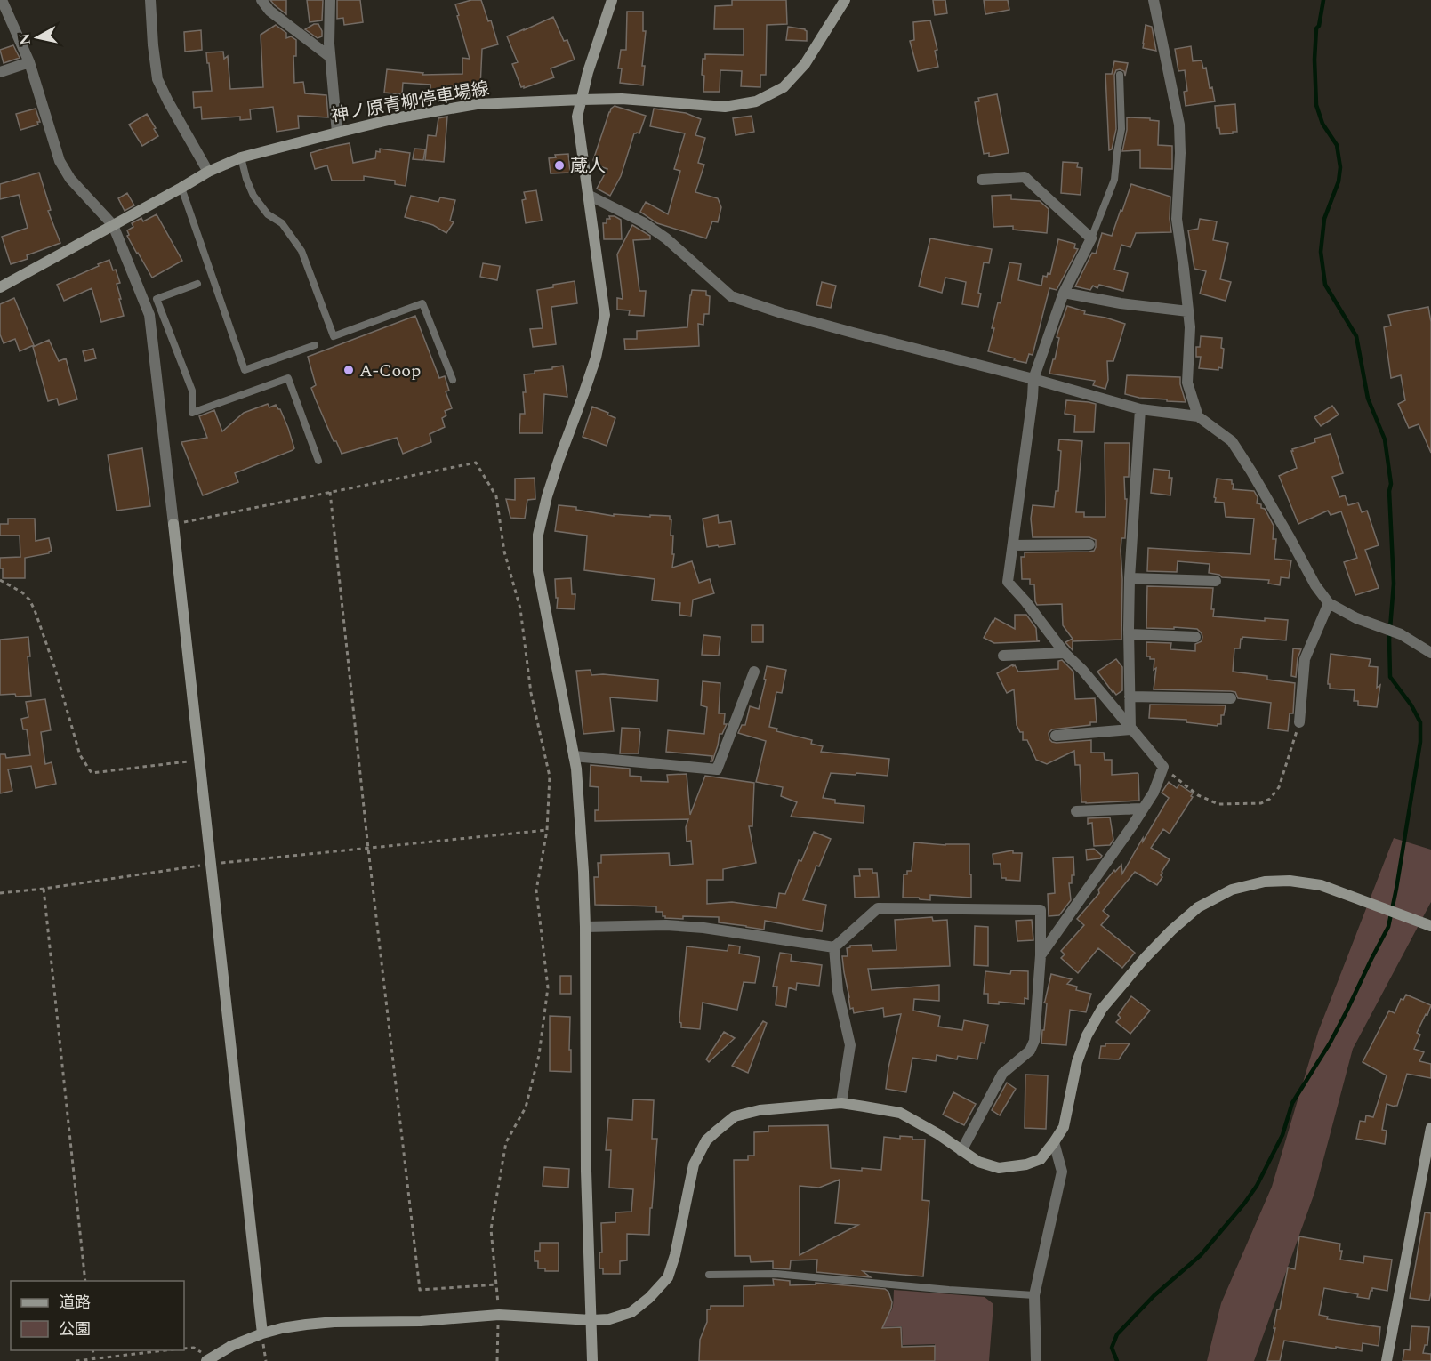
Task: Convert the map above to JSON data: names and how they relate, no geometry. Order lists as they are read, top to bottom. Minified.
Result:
{"streets":{"street":["神ノ原青柳停車場線"]},"places":["蔵人","A-Coop"],"legend":["道路","公園"],"north":"left"}
